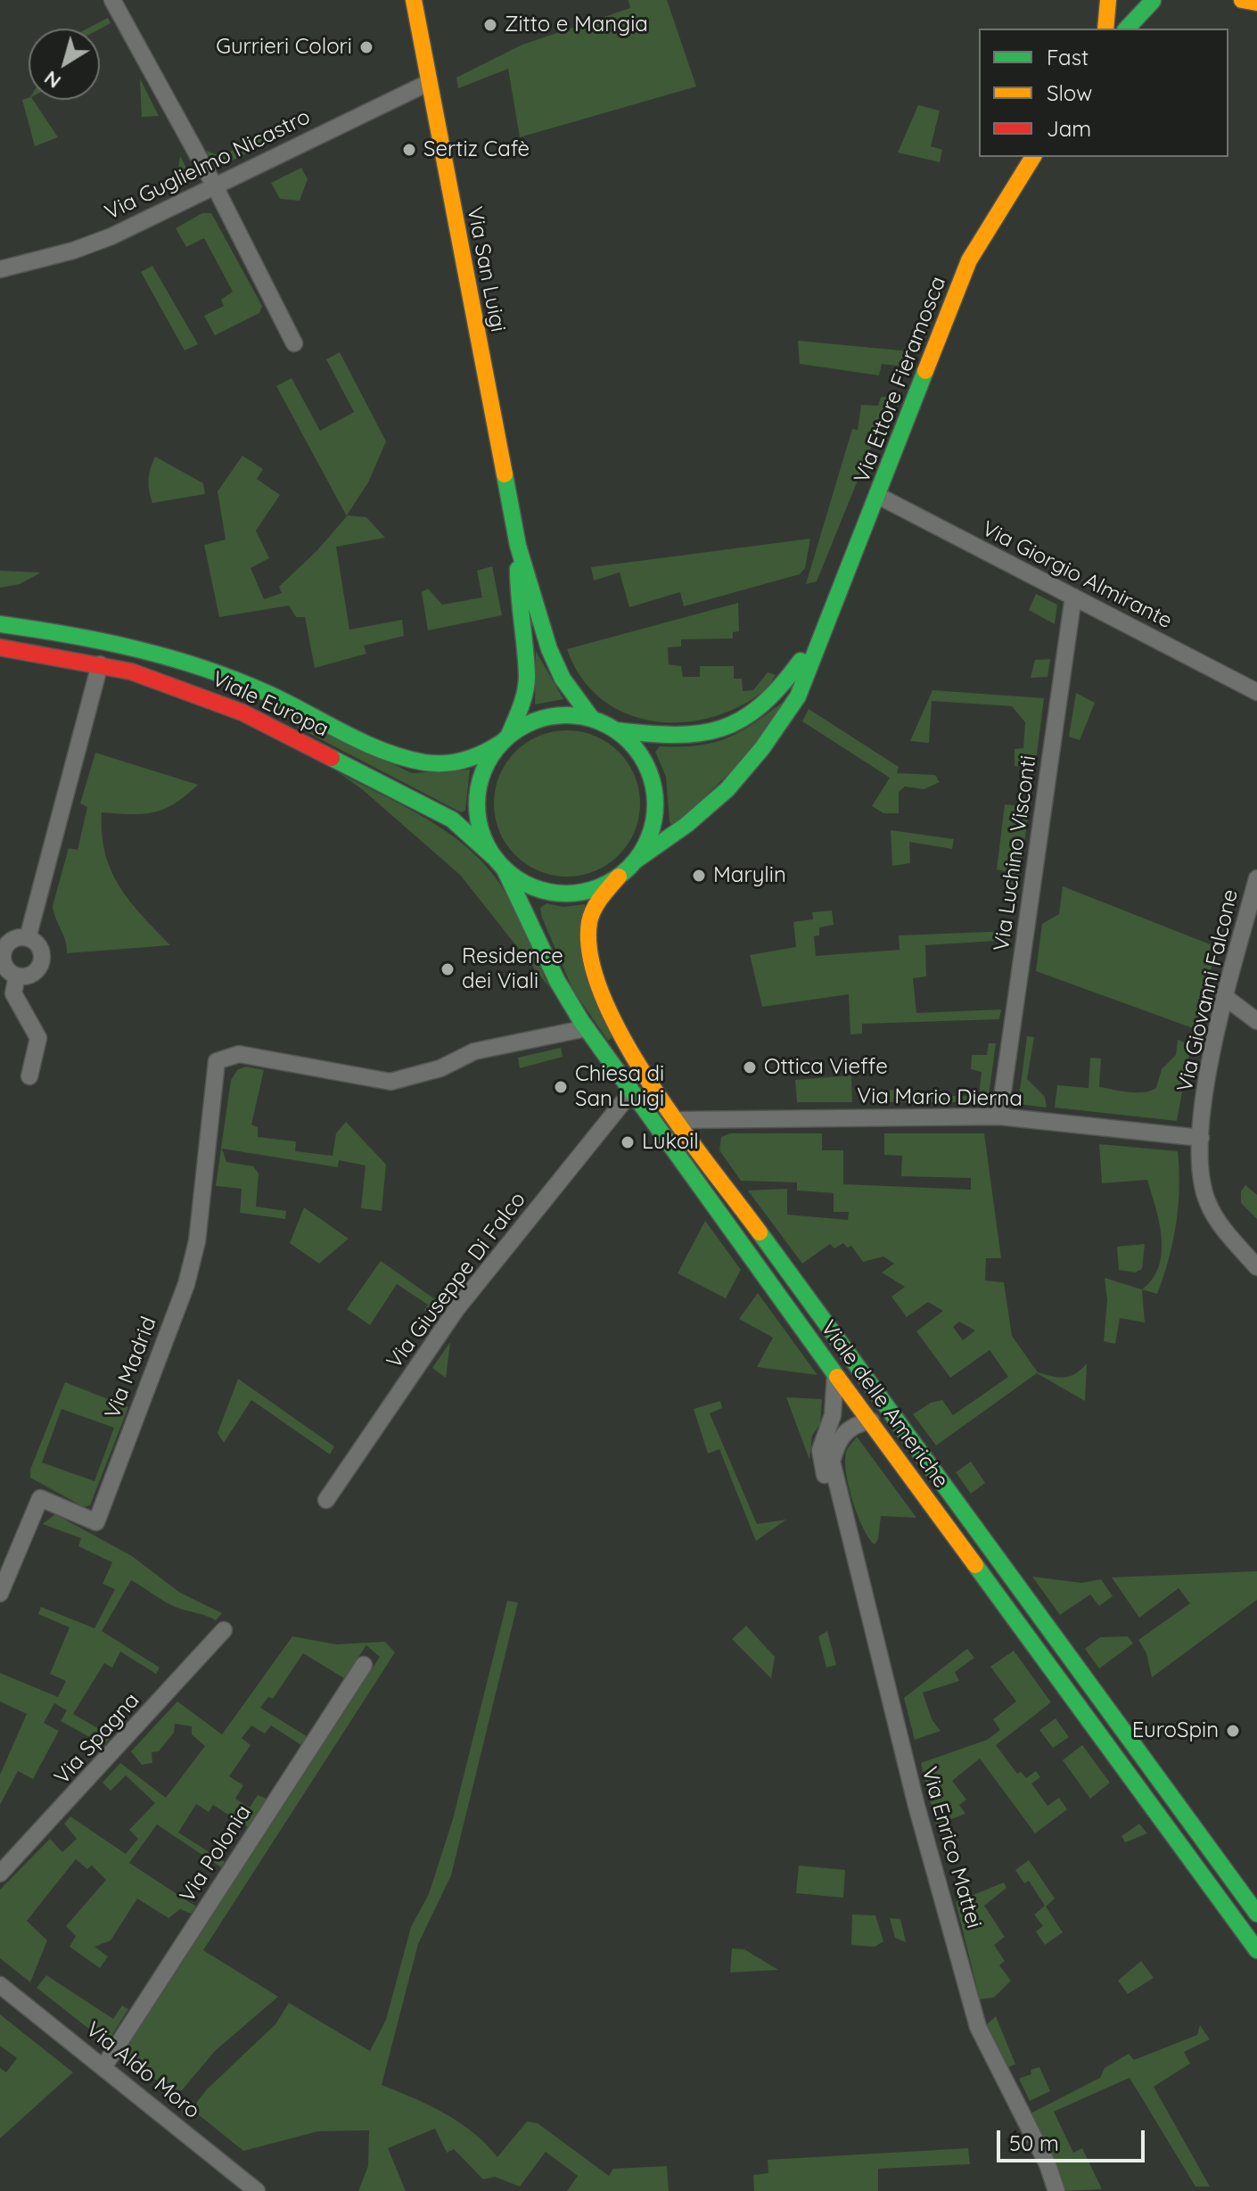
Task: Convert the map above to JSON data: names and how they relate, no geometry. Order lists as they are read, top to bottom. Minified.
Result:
{"streets":{"main road":["Via San Luigi","Via Ettore Fieramosca","Viale Europa","Viale delle Americhe"],"street":["Via Guglielmo Nicastro","Via Giorgio Almirante","Via Luchino Visconti","Via Giovanni Falcone","Via Mario Dierna","Via Giuseppe Di Falco","Via Madrid","Via Spagna","Via Enrico Mattei","Via Polonia","Via Aldo Moro"]},"crossings":[["Via Guglielmo Nicastro","Via San Luigi"],["Via Ettore Fieramosca","Via Giorgio Almirante"],["Via Giorgio Almirante","Via Luchino Visconti"],["Viale Europa","Viale delle Americhe"],["Via Luchino Visconti","Via Mario Dierna"],["Via Giovanni Falcone","Via Mario Dierna"],["Via Mario Dierna","Viale delle Americhe"],["Via Giuseppe Di Falco","Viale delle Americhe"],["Via Madrid","Viale delle Americhe"],["Viale delle Americhe","Via Enrico Mattei"],["Via Polonia","Via Aldo Moro"]],"places":["Zitto e Mangia","Gurrieri Colori","Sertiz Cafè","Marylin","Residence dei Viali","Ottica Vieffe","Chiesa di San Luigi","Lukoil","EuroSpin"],"legend":["Fast","Slow","Jam"],"scale_bar":"50 m","north":"bottom left"}
